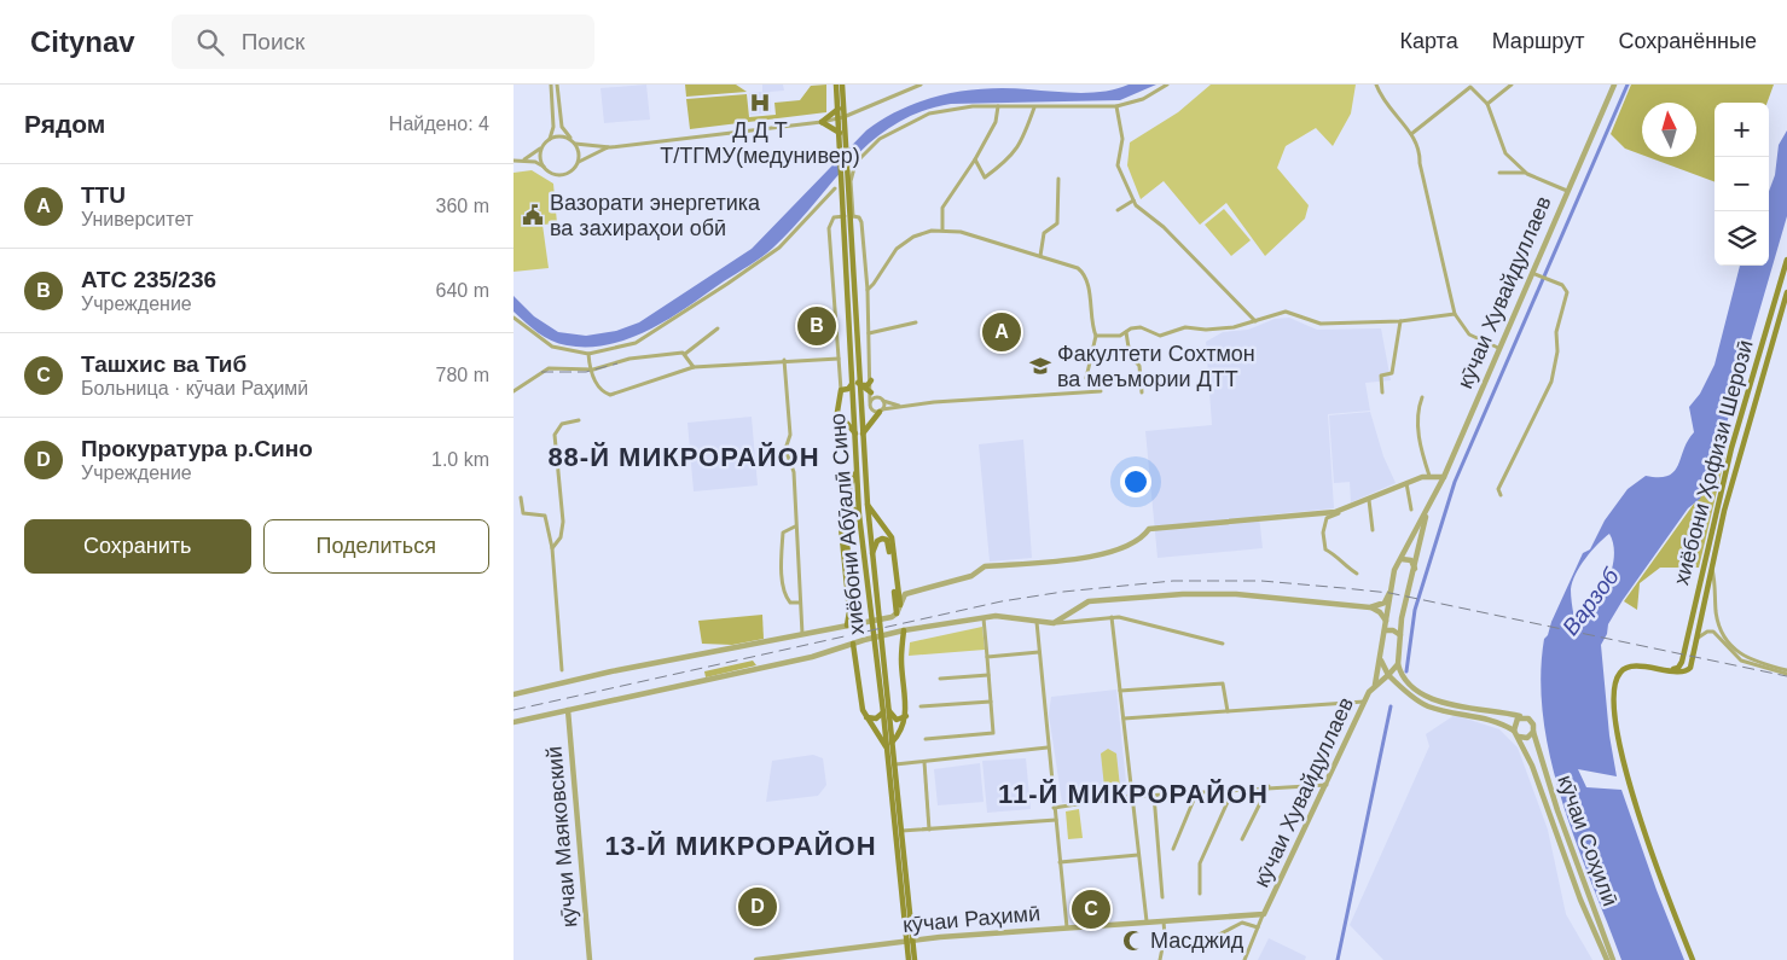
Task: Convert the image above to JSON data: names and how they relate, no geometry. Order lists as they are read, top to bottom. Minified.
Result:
{"streets":{"main road":["хиёбони Ҳофизи Шерозӣ","хиёбони Абӯалӣ Сино"],"street":["кӯчаи Хувайдуллаев","кӯчаи Маяковский","кӯчаи Соҳилӣ","кӯчаи Раҳимӣ"]},"crossings":[["кӯчаи Хувайдуллаев","кӯчаи Соҳилӣ"],["кӯчаи Хувайдуллаев","кӯчаи Раҳимӣ"],["хиёбони Абӯалӣ Сино","кӯчаи Раҳимӣ"]],"districts":["88-Й МИКРОРАЙОН","11-Й МИКРОРАЙОН","13-Й МИКРОРАЙОН"],"water":["Варзоб"],"places":{"hospital":["Д Д Т Т/ТГМУ(медунивер)"],"public building":["Вазорати энергетика ва захираҳои обӣ"],"school or university":["Факултети Сохтмон ва меъмории ДТТ"],"mosque":["Масджид"]},"north":"top","page":{"header":"Citynav","search":"Поиск","nav":["Карта","Маршрут","Сохранённые"],"heading":["Рядом","Найдено: 4"],"map_buttons":["+","−"],"list":[{"mark":"A","name":"TTU","note":"Университет","value":"360 m"},{"mark":"B","name":"АТС 235/236","note":"Учреждение","value":"640 m"},{"mark":"C","name":"Ташхис ва Тиб","note":"Больница · кӯчаи Раҳимӣ","value":"780 m"},{"mark":"D","name":"Прокуратура р.Сино","note":"Учреждение","value":"1.0 km"}],"pins":["B","A","D","C"],"buttons":["Сохранить","Поделиться"]}}
